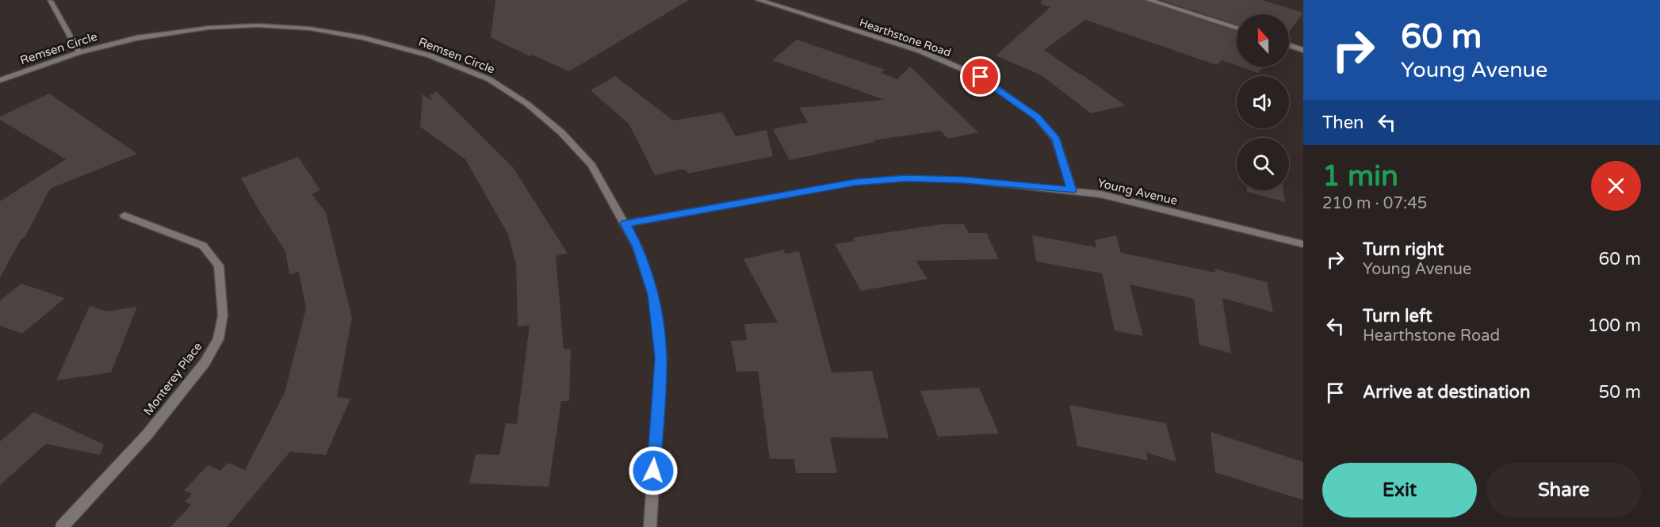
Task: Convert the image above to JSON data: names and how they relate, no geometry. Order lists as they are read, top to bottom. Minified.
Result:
{"streets":{"street":["Hearthstone Road","Remsen Circle","Young Avenue","Monterey Place"]},"crossings":[["Hearthstone Road","Young Avenue"],["Remsen Circle","Young Avenue"]],"north":"top","page":{"turn":["60 m","Young Avenue"],"then":"Then","heading":["1 min","210 m · 07:45"],"list":[{"name":"Turn right","note":"Young Avenue","value":"60 m"},{"name":"Turn left","note":"Hearthstone Road","value":"100 m"},{"name":"Arrive at destination","value":"50 m"}],"buttons":["Exit","Share"]}}
